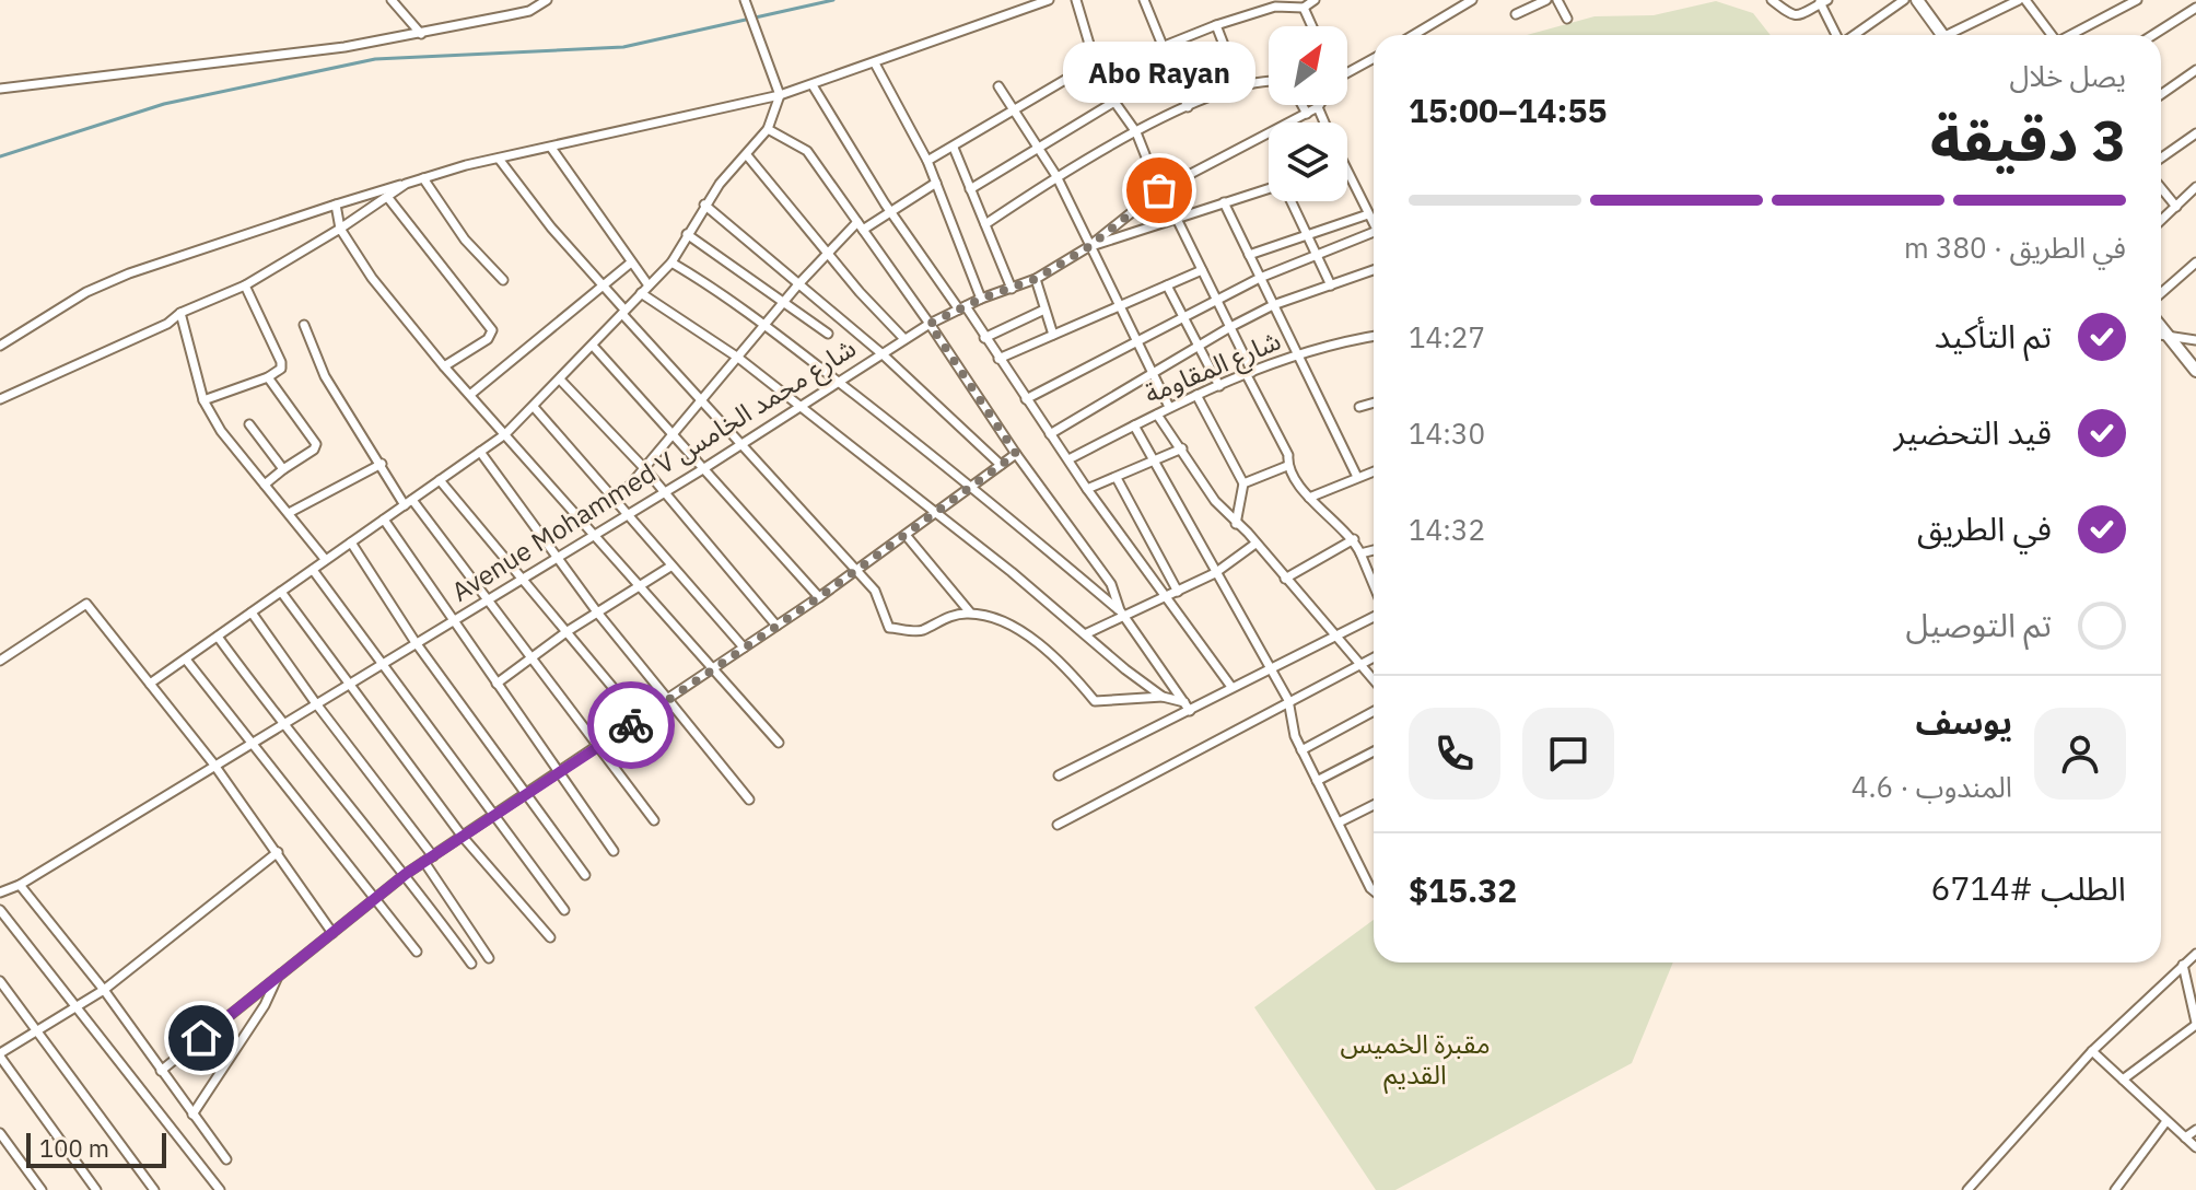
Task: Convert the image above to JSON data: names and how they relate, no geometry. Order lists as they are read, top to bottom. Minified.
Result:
{"streets":{"street":["شارع المقاومة","Avenue Mohammed V شارع محمد الخامس"]},"parks":["مقبرة الخميس القديم"],"places":["Abo Rayan"],"scale_bar":"100 m","north":"top right","page":{"heading":["3 دقيقة","يصل خلال","14:55–15:00"],"panel":["يوسف","المندوب · 4.6","الطلب #6714","$15.32"],"bubble":"Abo Rayan","bar":"في الطريق · 380 m","list":[["تم التأكيد","14:27"],["قيد التحضير","14:30"],["في الطريق","14:32"],"تم التوصيل"],"scale":"100 m"}}
